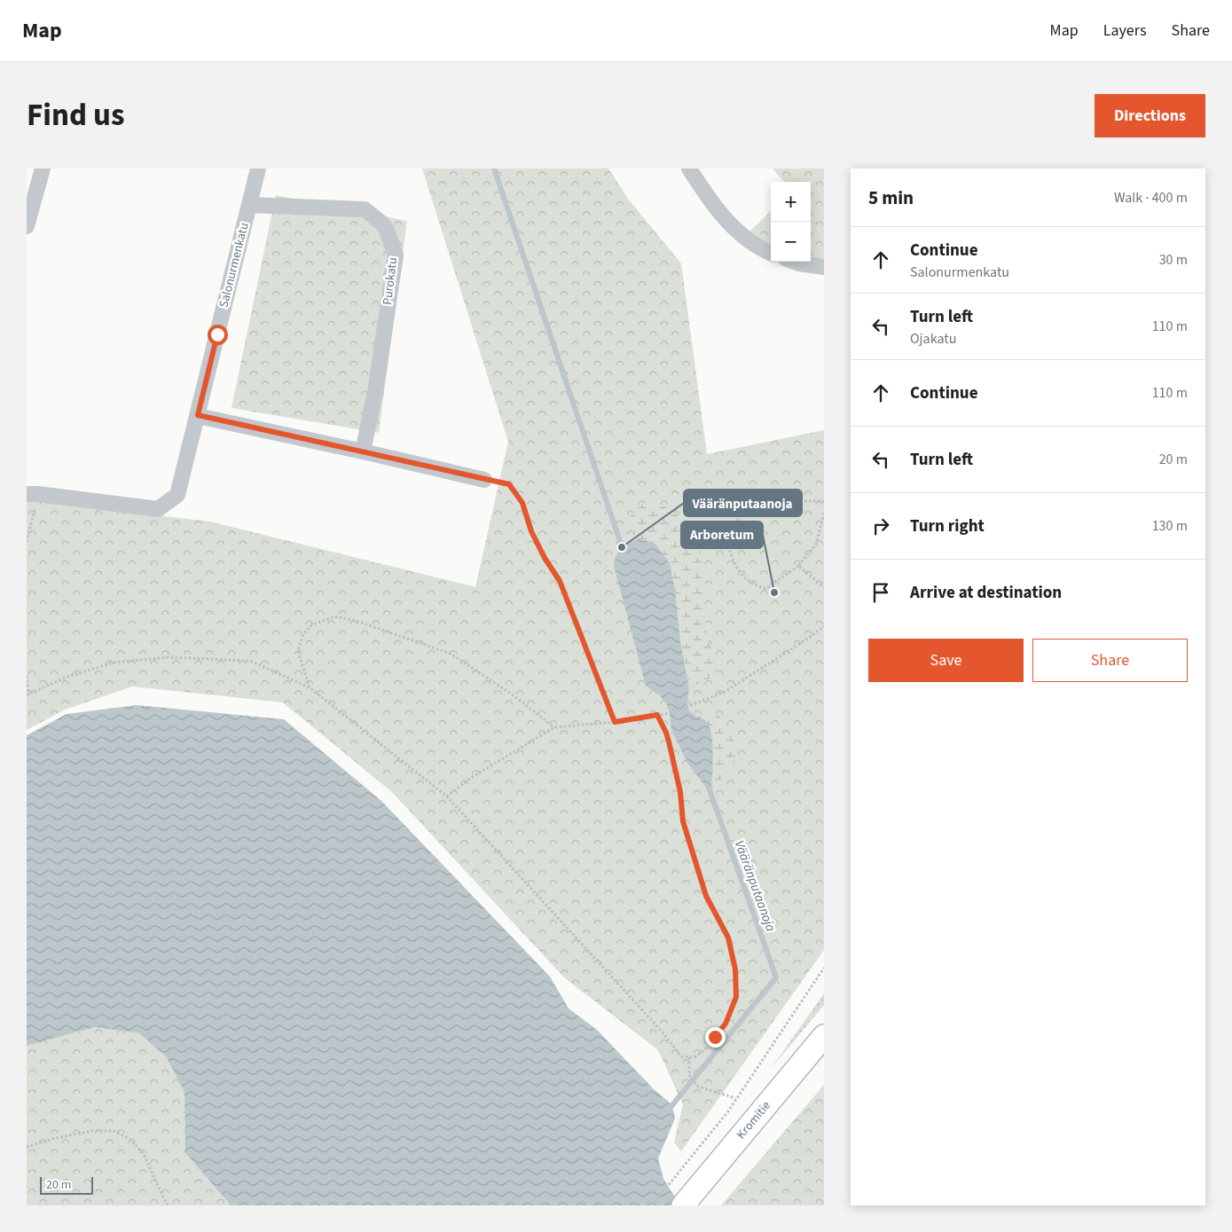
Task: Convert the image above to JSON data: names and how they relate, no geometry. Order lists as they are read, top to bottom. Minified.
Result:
{"streets":{"main road":["Kromitie"],"street":["Salonurmenkatu","Purokatu"]},"crossings":[["Salonurmenkatu","Purokatu"]],"water":["Vääränputaanoja"],"places":["Vääränputaanoja","Arboretum"],"scale_bar":"20 m","page":{"header":"Map","nav":["Map","Layers","Share"],"title":"Find us","buttons":["Directions",["Save","Share"]],"heading":["5 min","Walk · 400 m"],"map_buttons":["+","−"],"list":[["Continue","Salonurmenkatu","30 m"],["Turn left","Ojakatu","110 m"],["Continue","110 m"],["Turn left","20 m"],["Turn right","130 m"],"Arrive at destination"],"scale":"20 m"}}
